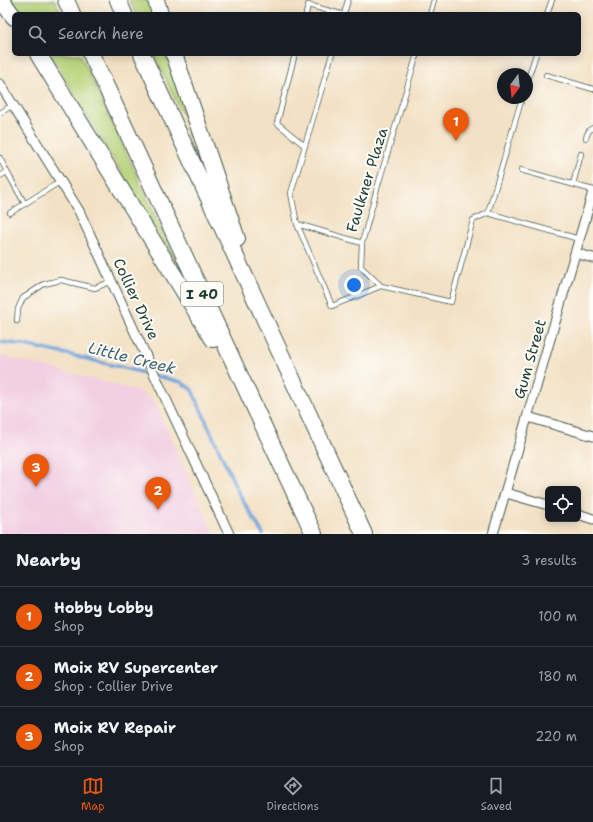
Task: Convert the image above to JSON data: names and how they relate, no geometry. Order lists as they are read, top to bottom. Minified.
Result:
{"streets":{"highway":["I 40"],"street":["Collier Drive","Gum Street"],"lane":["Faulkner Plaza"]},"water":["Little Creek"],"north":"bottom","page":{"search":"Search here","pins":["1","3","2"],"heading":["Nearby","3 results"],"list":[{"mark":"1","name":"Hobby Lobby","note":"Shop","value":"100 m"},{"mark":"2","name":"Moix RV Supercenter","note":"Shop · Collier Drive","value":"180 m"},{"mark":"3","name":"Moix RV Repair","note":"Shop","value":"220 m"}],"nav":["Map","Directions","Saved"]}}
